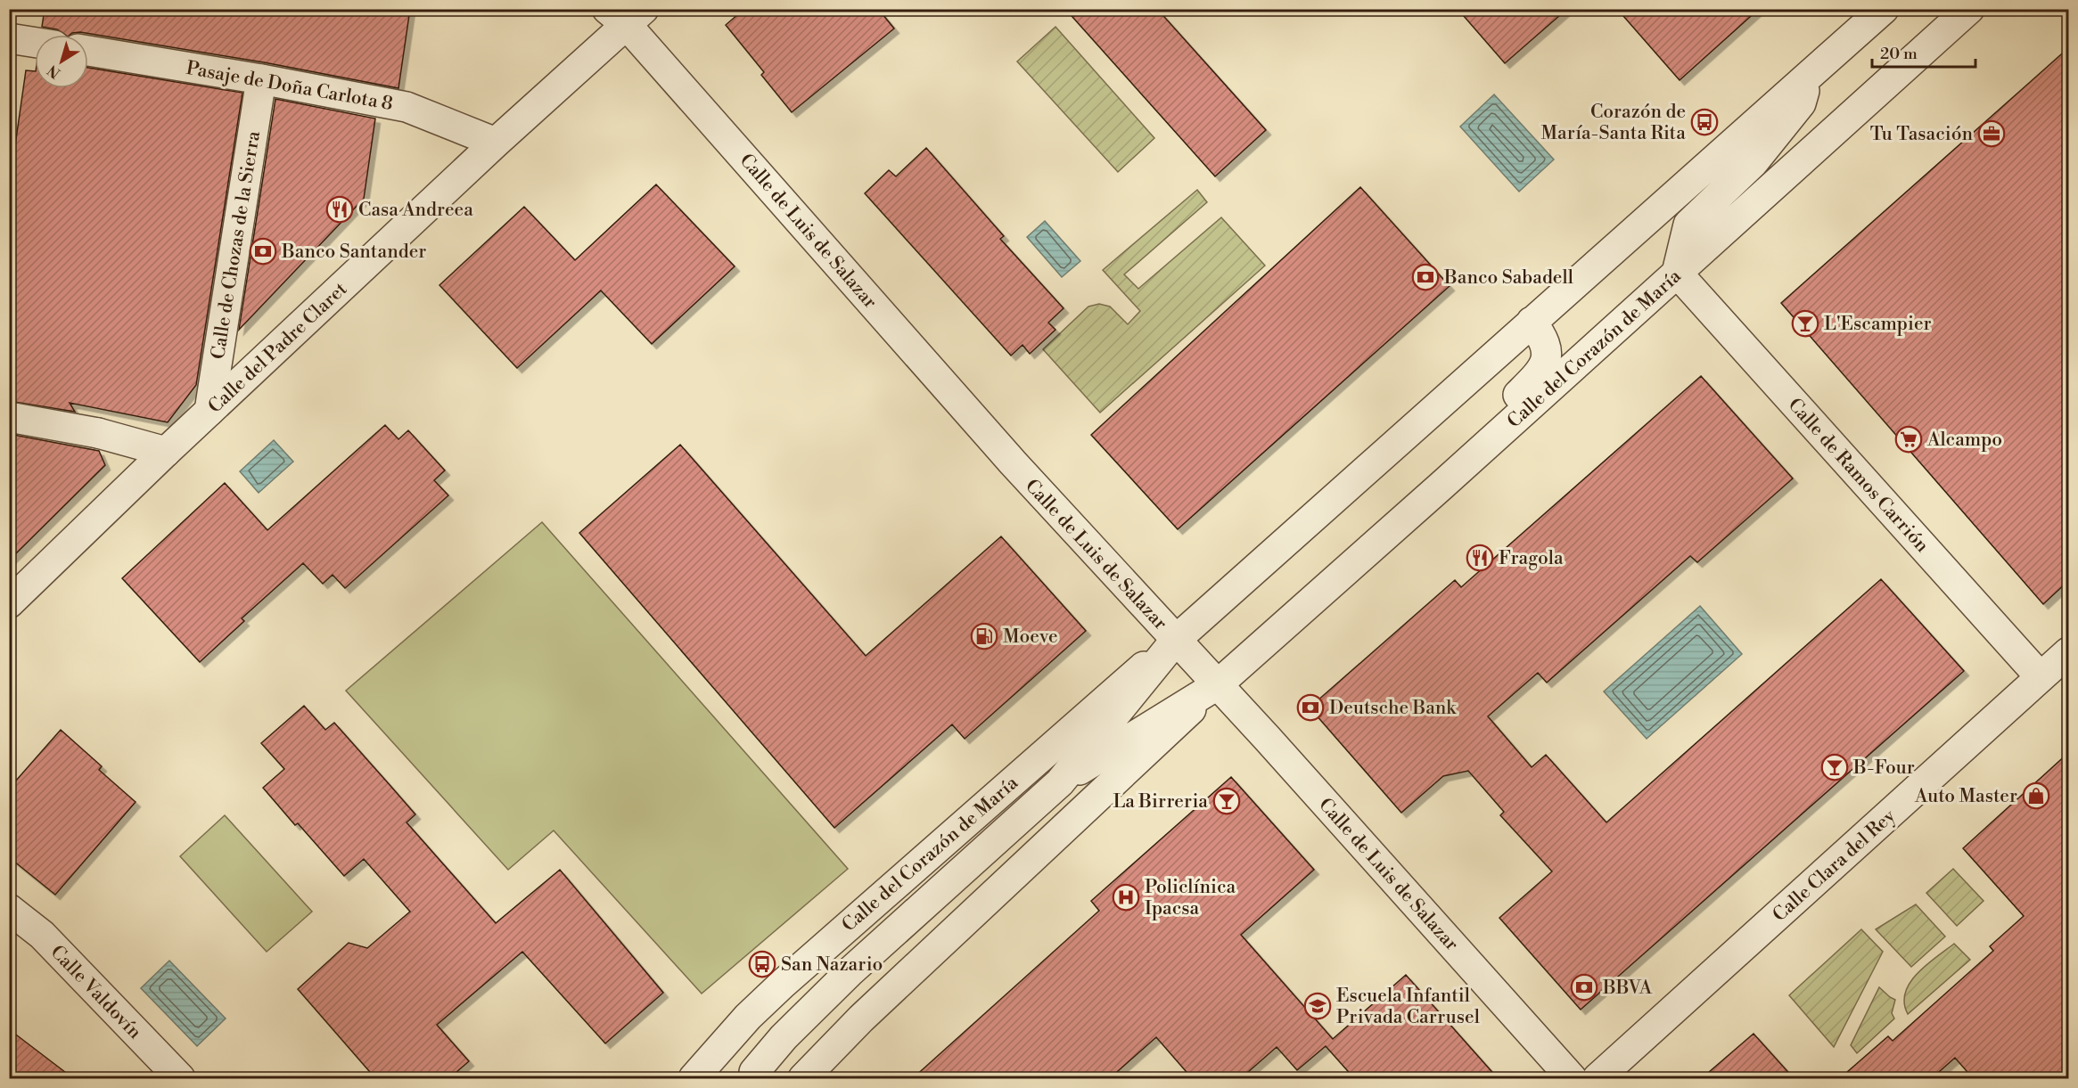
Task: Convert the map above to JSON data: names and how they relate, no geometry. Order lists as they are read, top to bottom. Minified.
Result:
{"streets":{"street":["Pasaje de Doña Carlota 8","Calle de Luis de Salazar","Calle de Chozas de la Sierra","Calle del Padre Claret","Calle del Corazón de María","Calle de Ramos Carrión","Calle Clara del Rey","Calle Valdovín"]},"crossings":[["Pasaje de Doña Carlota 8","Calle de Chozas de la Sierra"],["Pasaje de Doña Carlota 8","Calle del Padre Claret"],["Calle de Luis de Salazar","Calle del Padre Claret"],["Calle de Luis de Salazar","Calle del Corazón de María"],["Calle de Chozas de la Sierra","Calle del Padre Claret"],["Calle del Corazón de María","Calle de Ramos Carrión"],["Calle de Ramos Carrión","Calle Clara del Rey"]],"places":{"bus stop":["Corazón de María-Santa Rita","San Nazario"],"office":["Tu Tasación"],"restaurant":["Casa Andreea","Fragola"],"bank":["Banco Santander","Banco Sabadell","Deutsche Bank","BBVA"],"bar":["L'Escampier","B-Four","La Birreria"],"supermarket":["Alcampo"],"fuel station":["Moeve"],"shop":["Auto Master"],"hospital":["Policlínica Ipacsa"],"school or university":["Escuela Infantil Privada Carrusel"]},"scale_bar":"20 m","north":"bottom left"}
